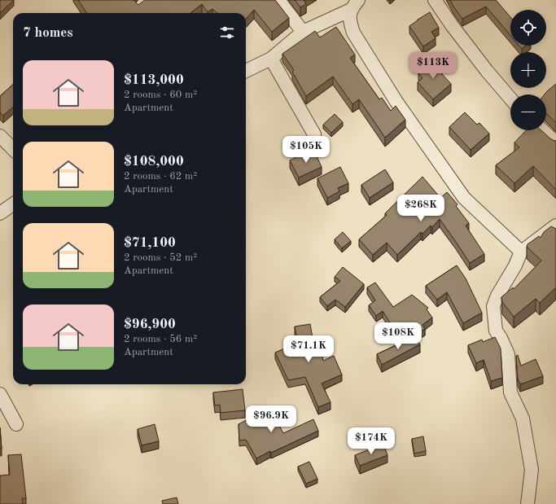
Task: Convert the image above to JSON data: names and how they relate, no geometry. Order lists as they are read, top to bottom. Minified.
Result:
{"page":{"map_buttons":["+","−"],"heading":"7 homes","price":["$113K","$105K","$268K","$108K","$71.1K","$96.9K","$174K"],"list":[{"name":"$113,000","note":"2 rooms · 60 m² · Apartment"},{"name":"$108,000","note":"2 rooms · 62 m² · Apartment"},{"name":"$71,100","note":"2 rooms · 52 m² · Apartment"},{"name":"$96,900","note":"2 rooms · 56 m² · Apartment"}]}}
